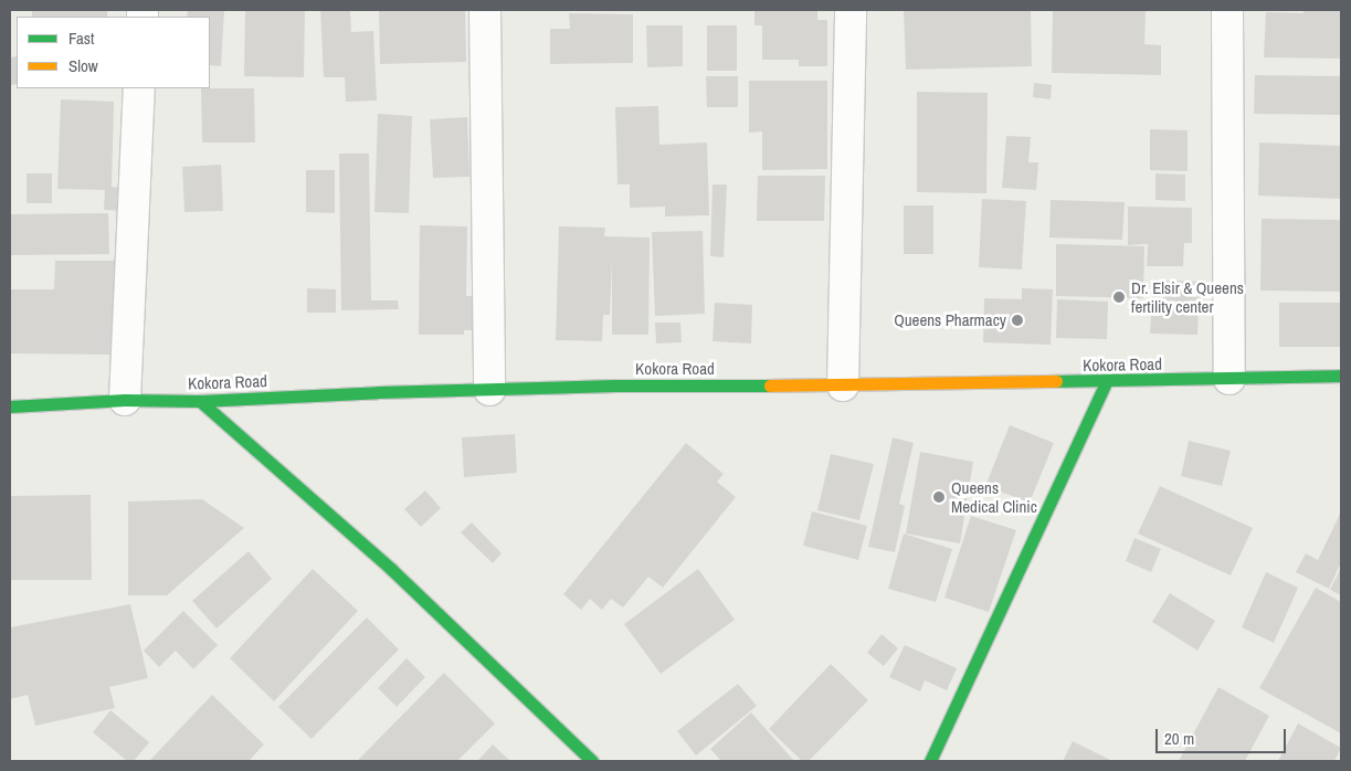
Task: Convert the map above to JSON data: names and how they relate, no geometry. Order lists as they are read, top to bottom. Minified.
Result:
{"streets":{"street":["Kokora Road"]},"places":["Dr. Elsir & Queens fertility center","Queens Pharmacy","Queens Medical Clinic"],"legend":["Fast","Slow"],"scale_bar":"20 m"}
